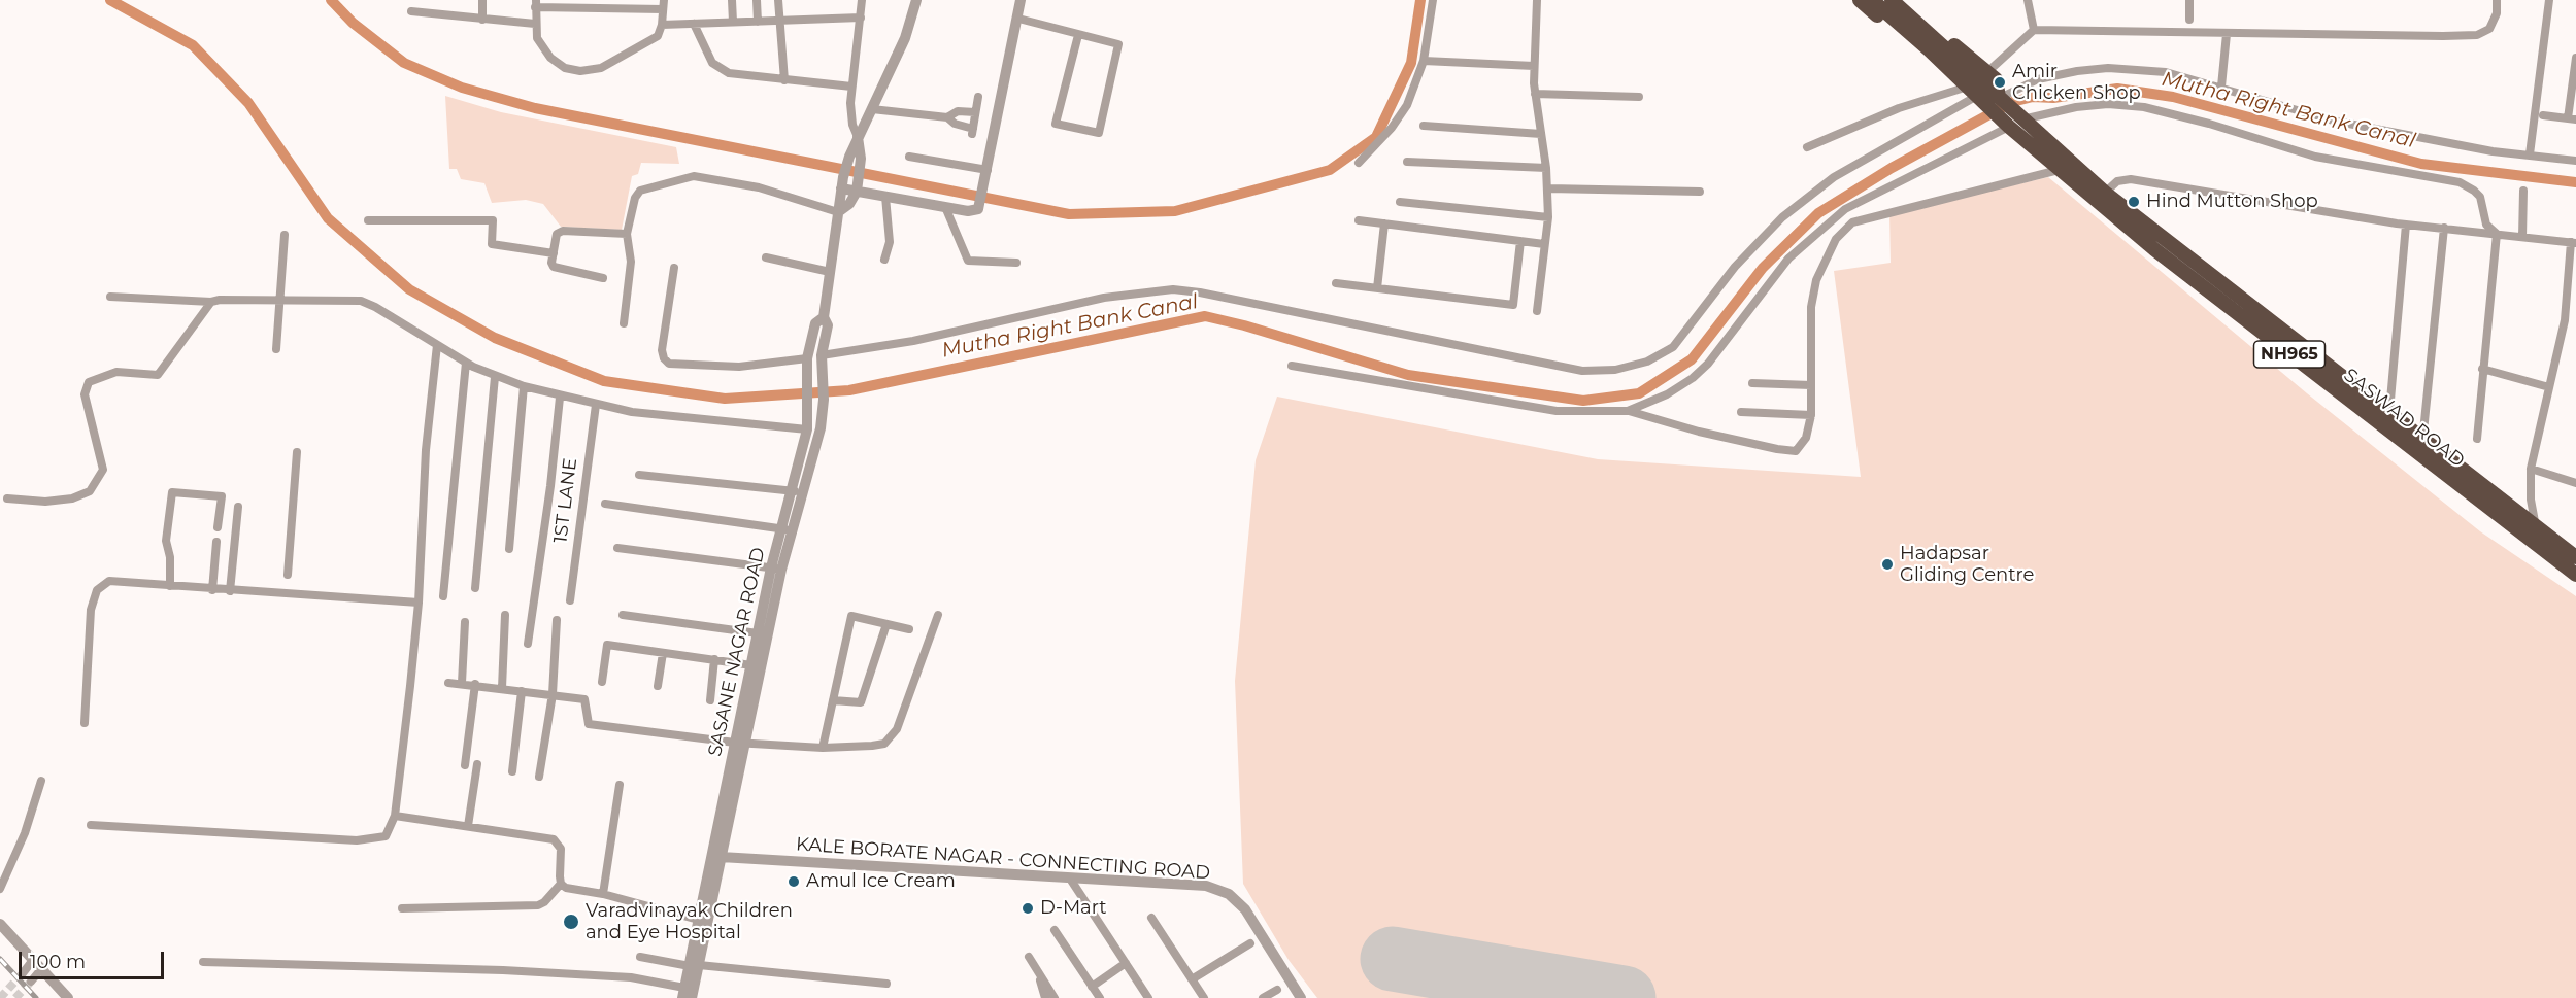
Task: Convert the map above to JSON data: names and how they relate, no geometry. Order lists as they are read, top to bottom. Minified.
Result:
{"streets":{"highway":["NH965","SASWAD ROAD"],"street":["1ST LANE","SASANE NAGAR ROAD","KALE BORATE NAGAR - CONNECTING ROAD"]},"crossings":[["NH965","SASWAD ROAD"],["SASANE NAGAR ROAD","KALE BORATE NAGAR - CONNECTING ROAD"]],"water":["Mutha Right Bank Canal"],"places":["Amir Chicken Shop","Hind Mutton Shop","Hadapsar Gliding Centre","Amul Ice Cream","D-Mart","Varadvinayak Children and Eye Hospital"],"scale_bar":"100 m"}
